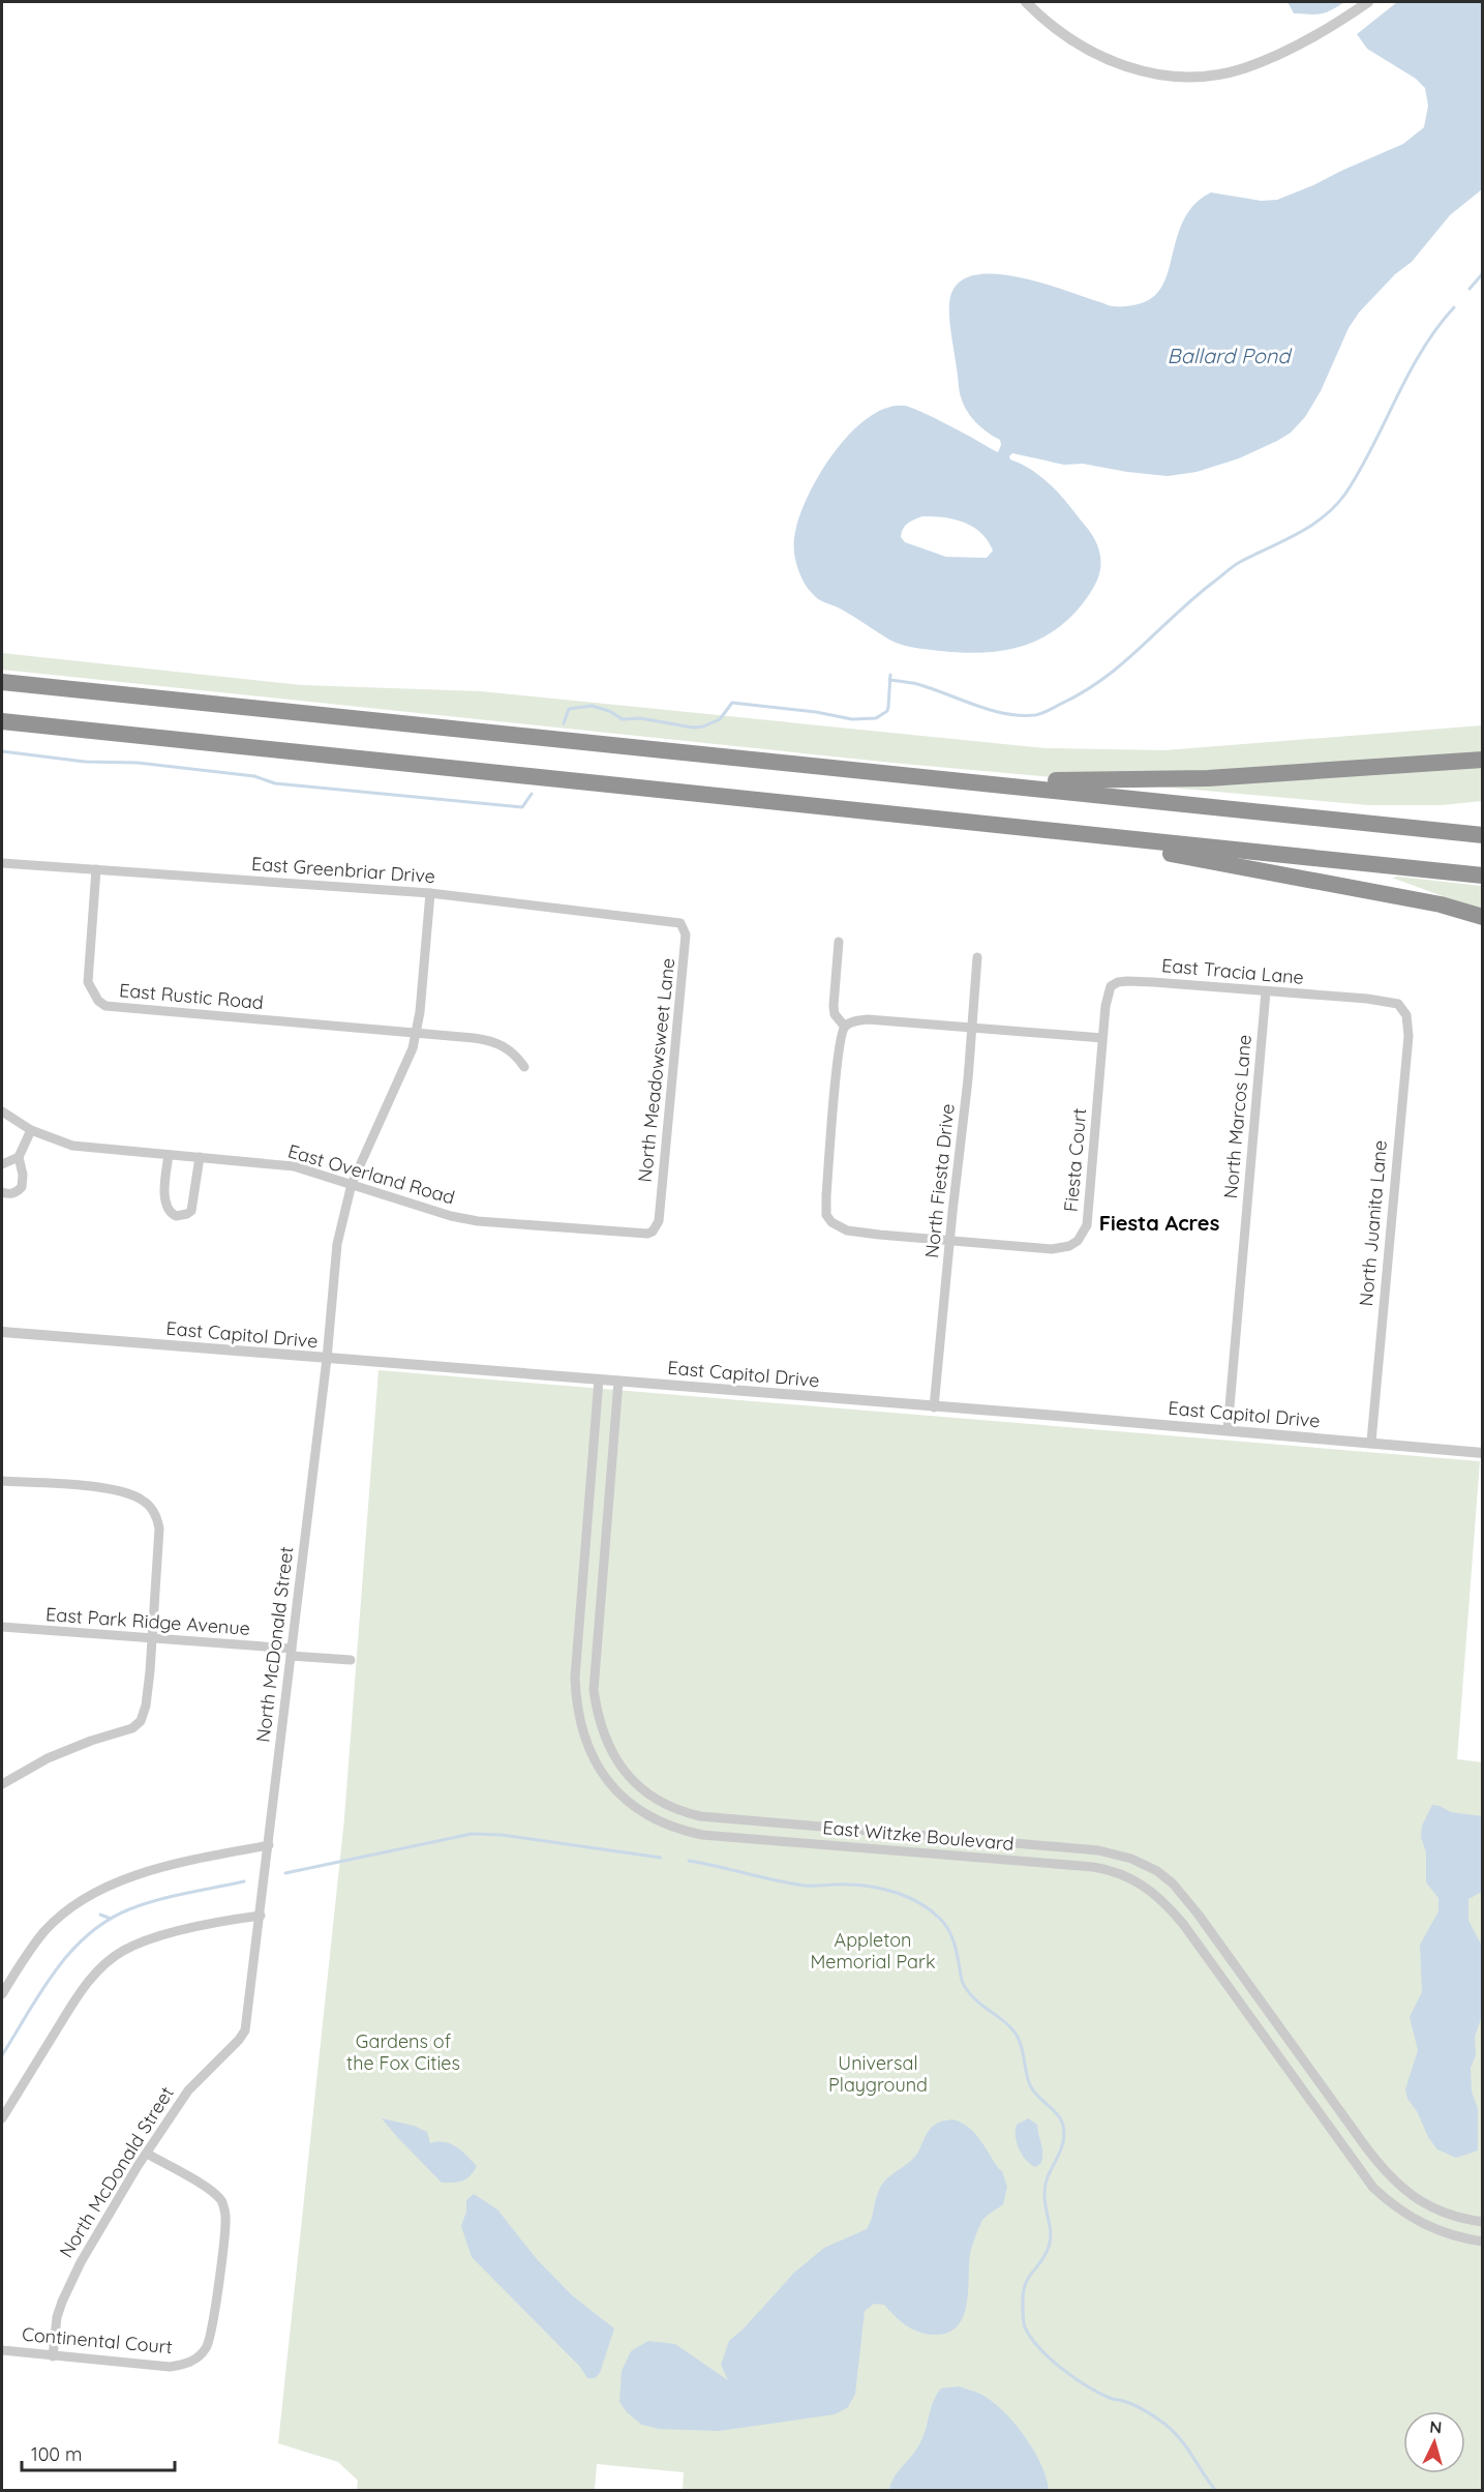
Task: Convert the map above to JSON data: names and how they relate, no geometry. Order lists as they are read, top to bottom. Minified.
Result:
{"streets":{"street":["East Greenbriar Drive","East Tracia Lane","East Rustic Road","North Meadowsweet Lane","North Marcos Lane","Fiesta Court","East Overland Road","North Fiesta Drive","North Juanita Lane","East Capitol Drive","East Park Ridge Avenue","North McDonald Street","East Witzke Boulevard","Continental Court"]},"crossings":[["East Greenbriar Drive","East Rustic Road"],["East Greenbriar Drive","North Meadowsweet Lane"],["East Greenbriar Drive","North McDonald Street"],["East Tracia Lane","North Marcos Lane"],["East Tracia Lane","Fiesta Court"],["East Tracia Lane","North Juanita Lane"],["East Rustic Road","North McDonald Street"],["North Meadowsweet Lane","East Overland Road"],["North Marcos Lane","East Capitol Drive"],["Fiesta Court","North Fiesta Drive"],["East Overland Road","North McDonald Street"],["North Fiesta Drive","East Capitol Drive"],["North Juanita Lane","East Capitol Drive"],["East Capitol Drive","North McDonald Street"],["East Capitol Drive","East Witzke Boulevard"],["East Park Ridge Avenue","North McDonald Street"],["North McDonald Street","Continental Court"]],"districts":["Fiesta Acres"],"water":["Ballard Pond"],"parks":["Appleton Memorial Park","Gardens of the Fox Cities","Universal Playground"],"scale_bar":"100 m","north":"top"}
